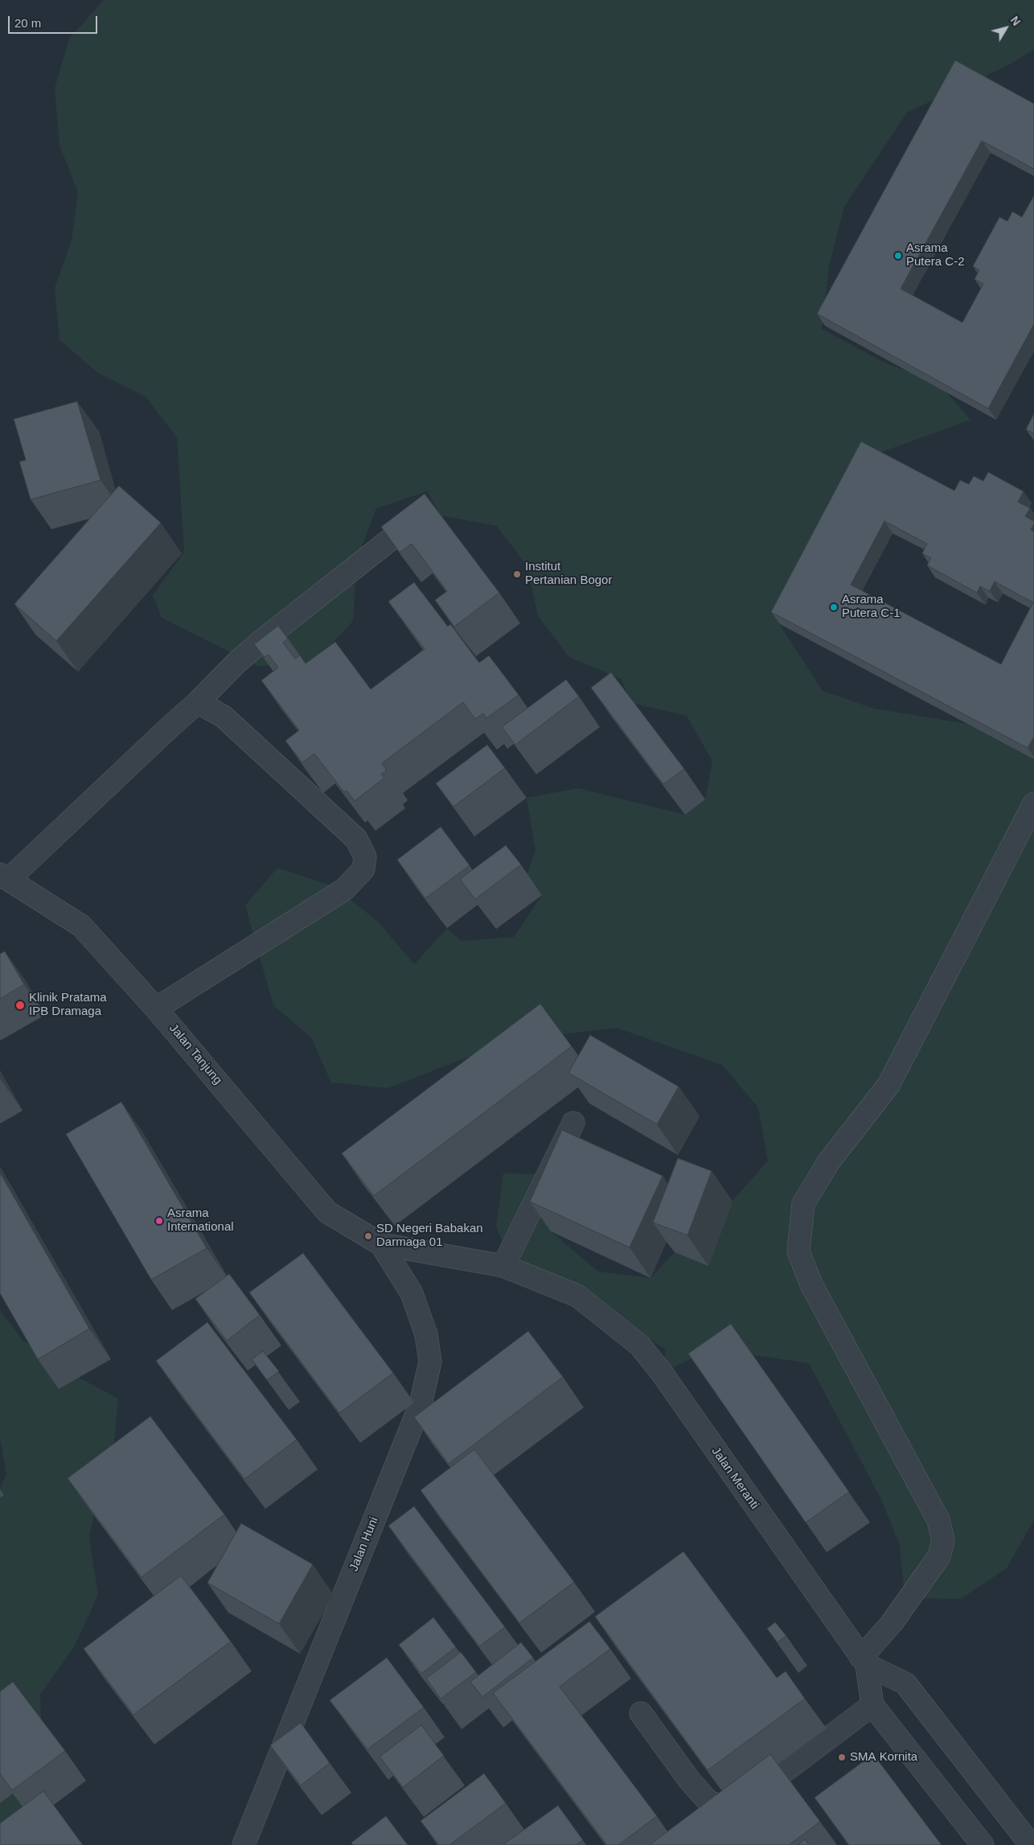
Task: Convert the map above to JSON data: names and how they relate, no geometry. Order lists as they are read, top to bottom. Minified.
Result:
{"streets":{"lane":["Jalan Tanjung","Jalan Meranti","Jalan Huni"]},"crossings":[["Jalan Tanjung","Jalan Meranti"],["Jalan Tanjung","Jalan Huni"],["Jalan Meranti","Jalan Huni"]],"places":["Asrama Putera C-2","Institut Pertanian Bogor","Asrama Putera C-1","Klinik Pratama IPB Dramaga","Asrama International","SD Negeri Babakan Darmaga 01","SMA Kornita"],"scale_bar":"20 m","north":"top right"}
